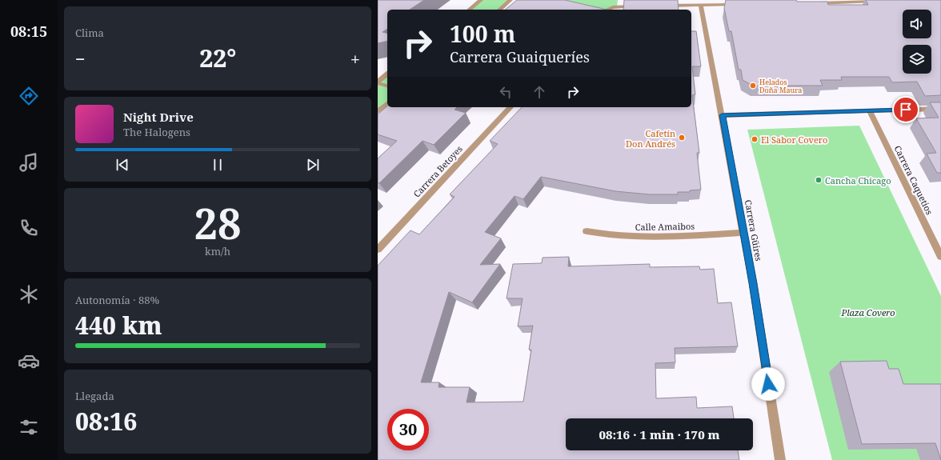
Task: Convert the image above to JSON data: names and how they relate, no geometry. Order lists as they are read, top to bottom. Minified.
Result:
{"streets":{"street":["Carrera Betoyes","Carrera Caquetios","Calle Amaibos","Carrera Güires"]},"crossings":[["Calle Amaibos","Carrera Güires"]],"parks":["Plaza Covero"],"places":["Helados Doña Maura","Cafetín Don Andrés","El Sabor Covero","Cancha Chicago"],"page":{"tabs":"08:15","tile":["Clima",["28","km/h"],["Autonomía · 88%","440 km"],["Llegada","08:16"]],"turn":["100 m","Carrera Guaiqueríes"],"heat":["−","22°","+"],"song":["Night Drive","The Halogens"],"limit":"30","trip":"08:16 · 1 min · 170 m"}}
